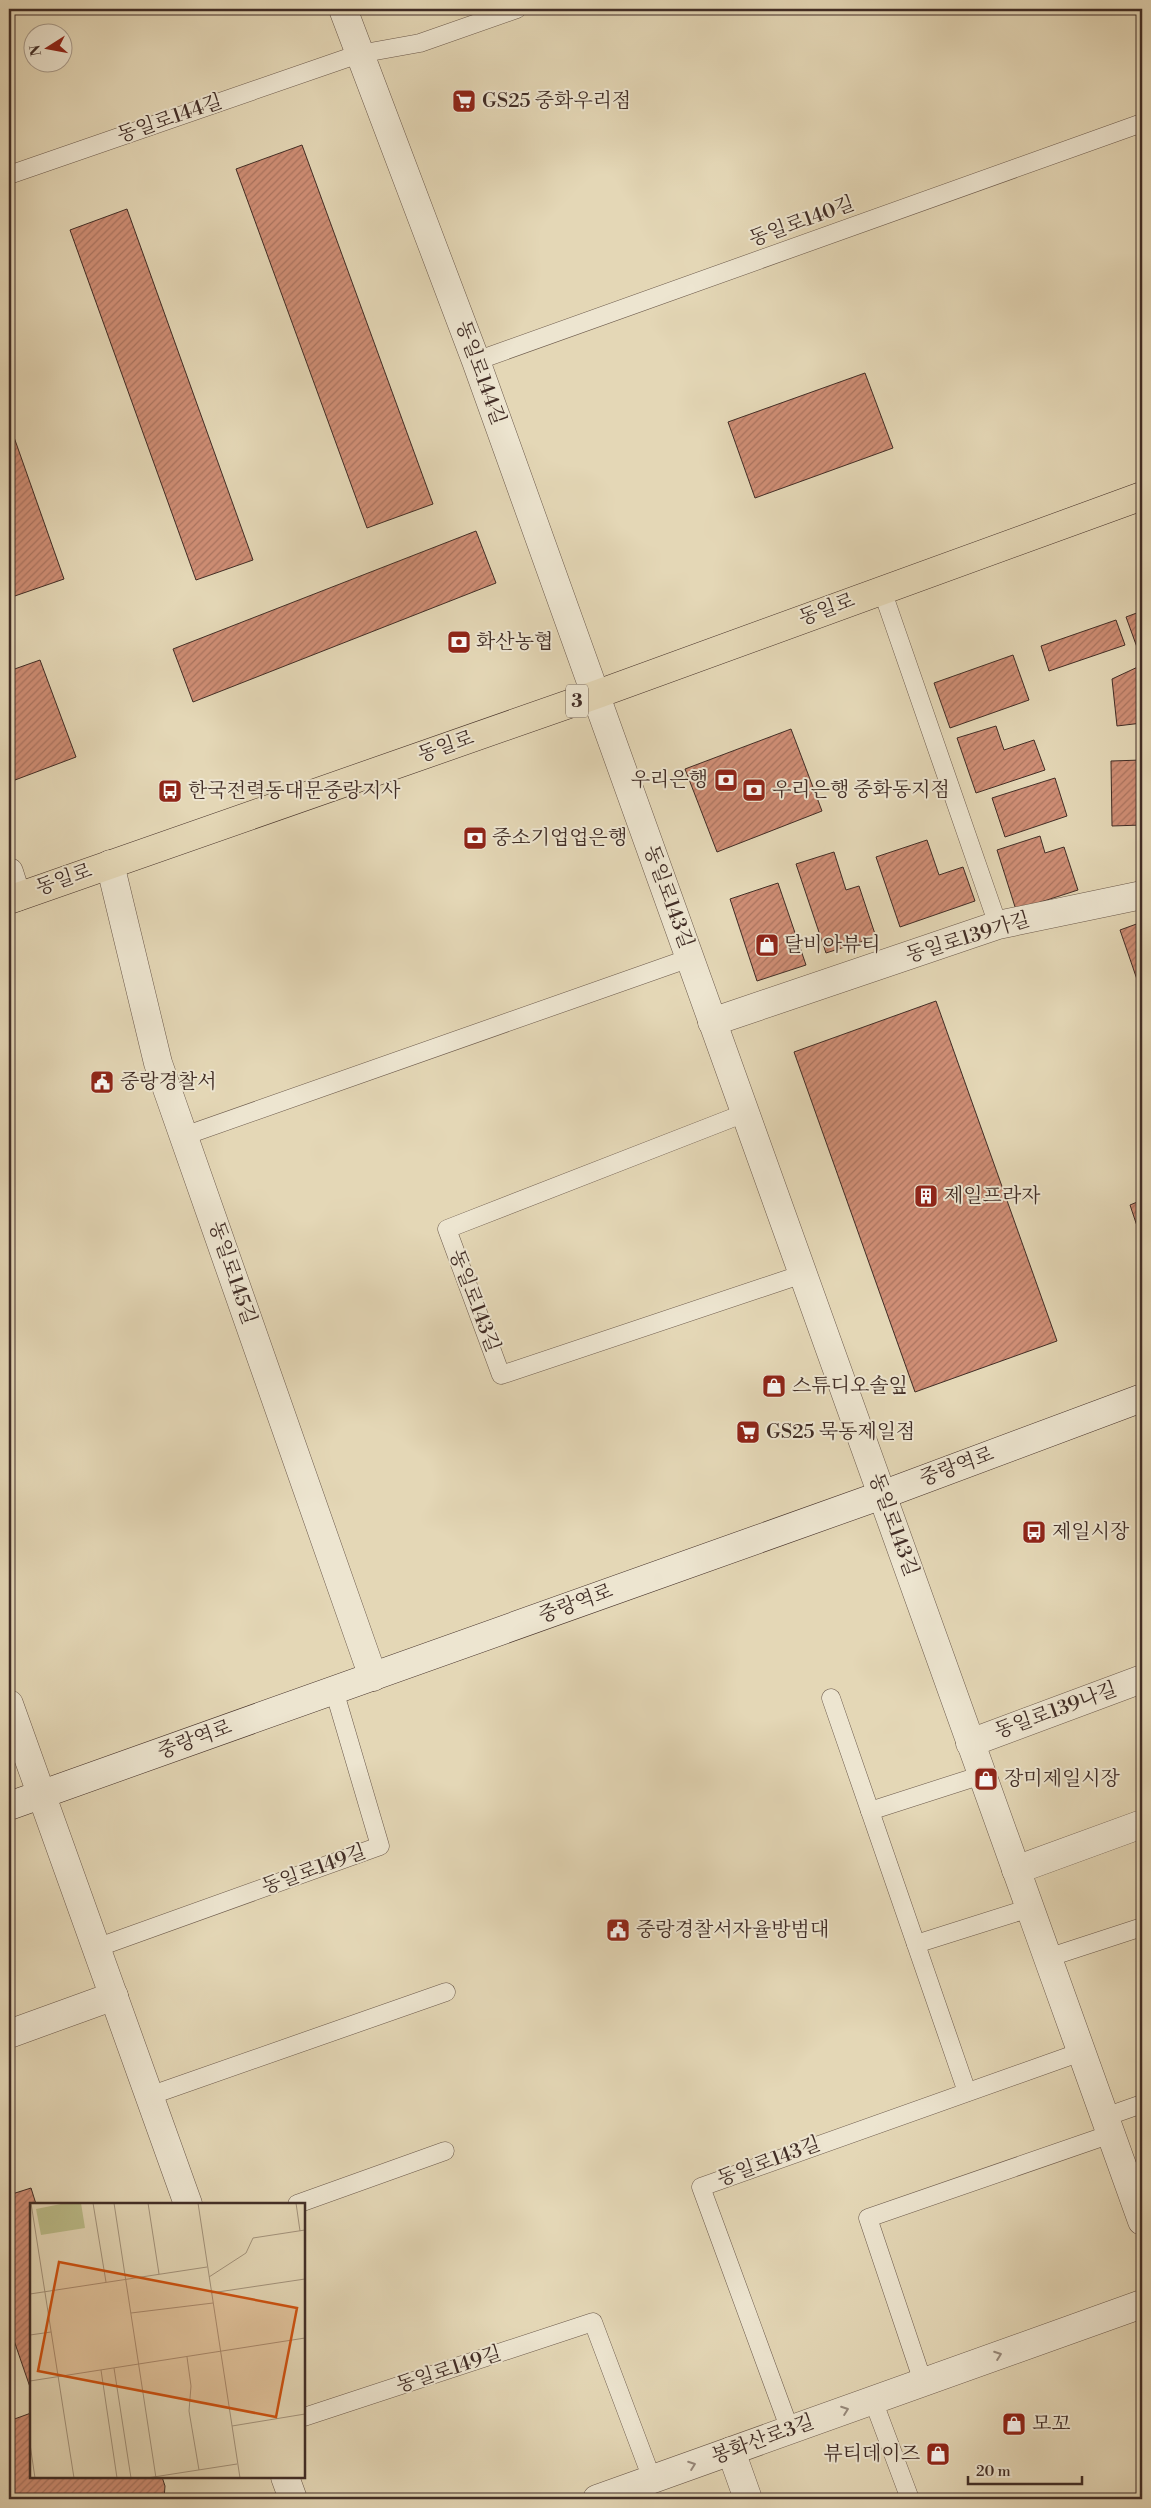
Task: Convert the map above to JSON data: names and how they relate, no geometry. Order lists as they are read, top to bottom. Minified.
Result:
{"streets":{"main road":["동일로","3"],"street":["동일로144길","동일로143길","동일로139가길","동일로145길","중랑역로","동일로139나길","봉화산로3길"],"lane":["동일로140길","동일로149길"]},"crossings":[["동일로144길","동일로140길"],["동일로144길","동일로"],["동일로144길","동일로143길"],["동일로","동일로143길"],["동일로","동일로139가길"],["동일로","동일로145길"],["동일로143길","동일로139가길"],["동일로143길","동일로145길"],["동일로143길","중랑역로"],["동일로143길","동일로139나길"],["동일로143길","봉화산로3길"],["동일로145길","중랑역로"],["중랑역로","동일로149길"],["동일로149길","봉화산로3길"]],"one_way":["봉화산로3길"],"places":{"supermarket":["GS25 중화우리점","GS25 묵동제일점"],"bank":["화산농협","우리은행","우리은행 중화동지점","중소기업업은행"],"bus stop":["한국전력동대문중랑지사","제일시장"],"shop":["달비아뷰티","스튜디오솔잎","장미제일시장","모꼬","뷰티데이즈"],"public building":["중랑경찰서","중랑경찰서자율방범대"],"building":["제일프라자"]},"scale_bar":"20 m","north":"left"}
